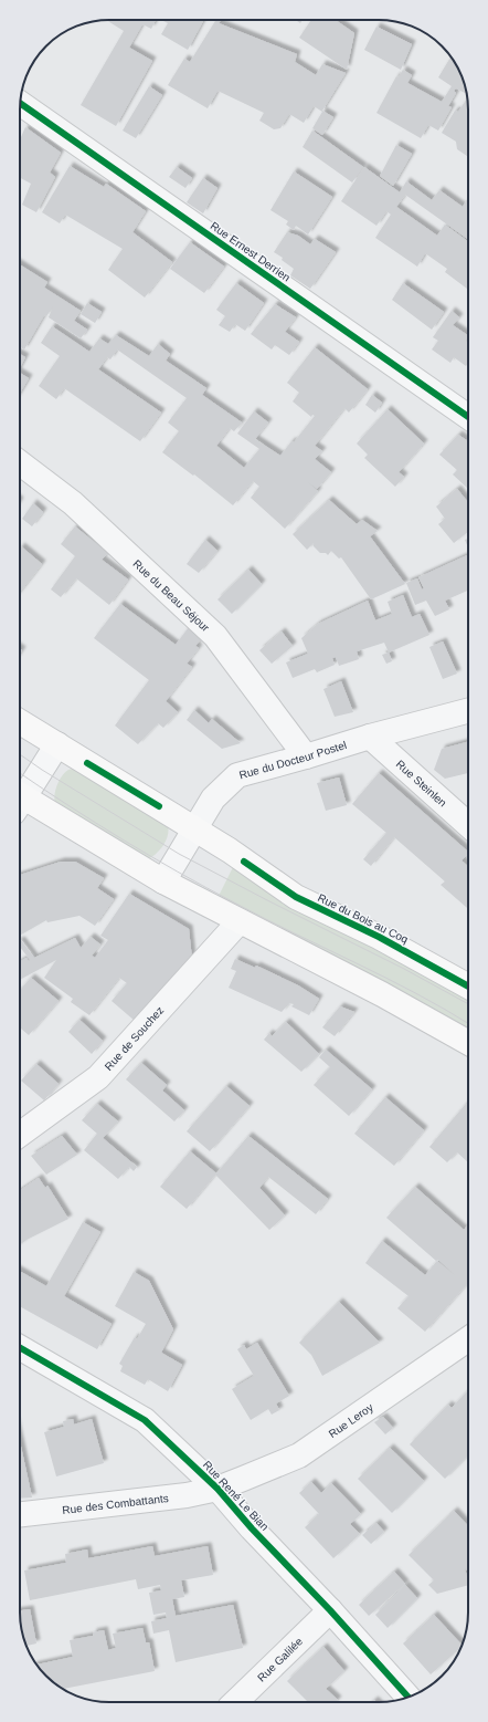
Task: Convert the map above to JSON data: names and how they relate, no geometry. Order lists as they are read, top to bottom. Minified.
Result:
{"streets":{"main road":["Rue du Bois au Coq"],"street":["Rue Ernest Derrien","Rue du Beau Séjour","Rue du Docteur Postel","Rue Steinlen","Rue de Souchez","Rue Leroy","Rue René Le Bian","Rue des Combattants","Rue Galilée"]},"crossings":[["Rue du Beau Séjour","Rue du Docteur Postel"],["Rue du Docteur Postel","Rue Steinlen"],["Rue du Docteur Postel","Rue du Bois au Coq"],["Rue Leroy","Rue René Le Bian"],["Rue Leroy","Rue des Combattants"],["Rue René Le Bian","Rue des Combattants"],["Rue René Le Bian","Rue Galilée"]]}
